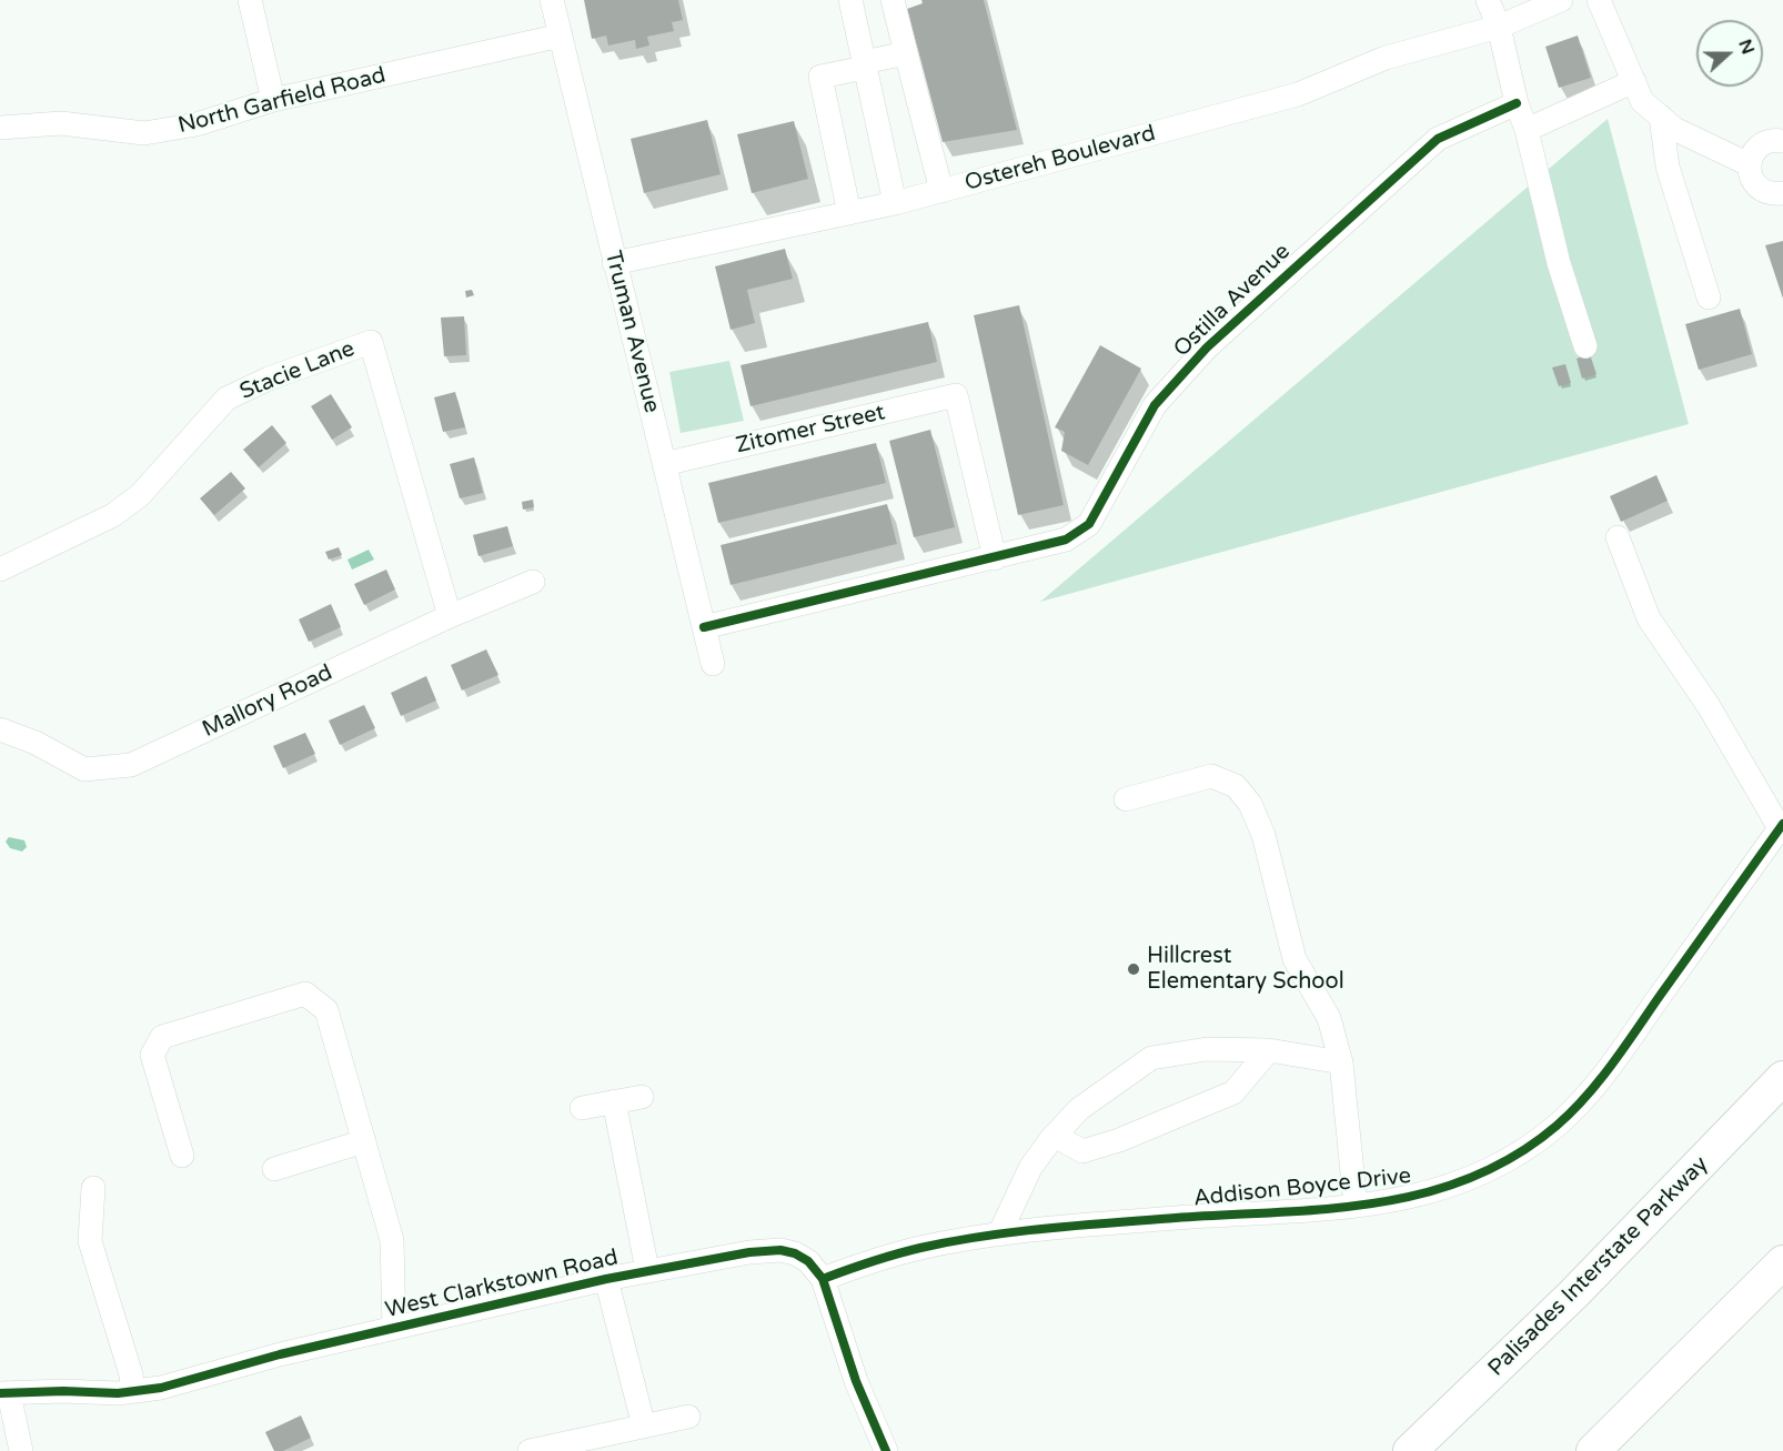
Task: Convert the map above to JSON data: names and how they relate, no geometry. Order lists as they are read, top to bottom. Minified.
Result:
{"streets":{"highway":["Palisades Interstate Parkway"],"street":["North Garfield Road","Ostereh Boulevard","Ostilla Avenue","Truman Avenue","Stacie Lane","Zitomer Street","Mallory Road","Addison Boyce Drive","West Clarkstown Road"]},"crossings":[["North Garfield Road","Truman Avenue"],["Ostereh Boulevard","Truman Avenue"],["Ostilla Avenue","Truman Avenue"],["Ostilla Avenue","Zitomer Street"],["Truman Avenue","Zitomer Street"],["Stacie Lane","Mallory Road"],["Addison Boyce Drive","West Clarkstown Road"]],"places":["Hillcrest Elementary School"],"north":"right"}
